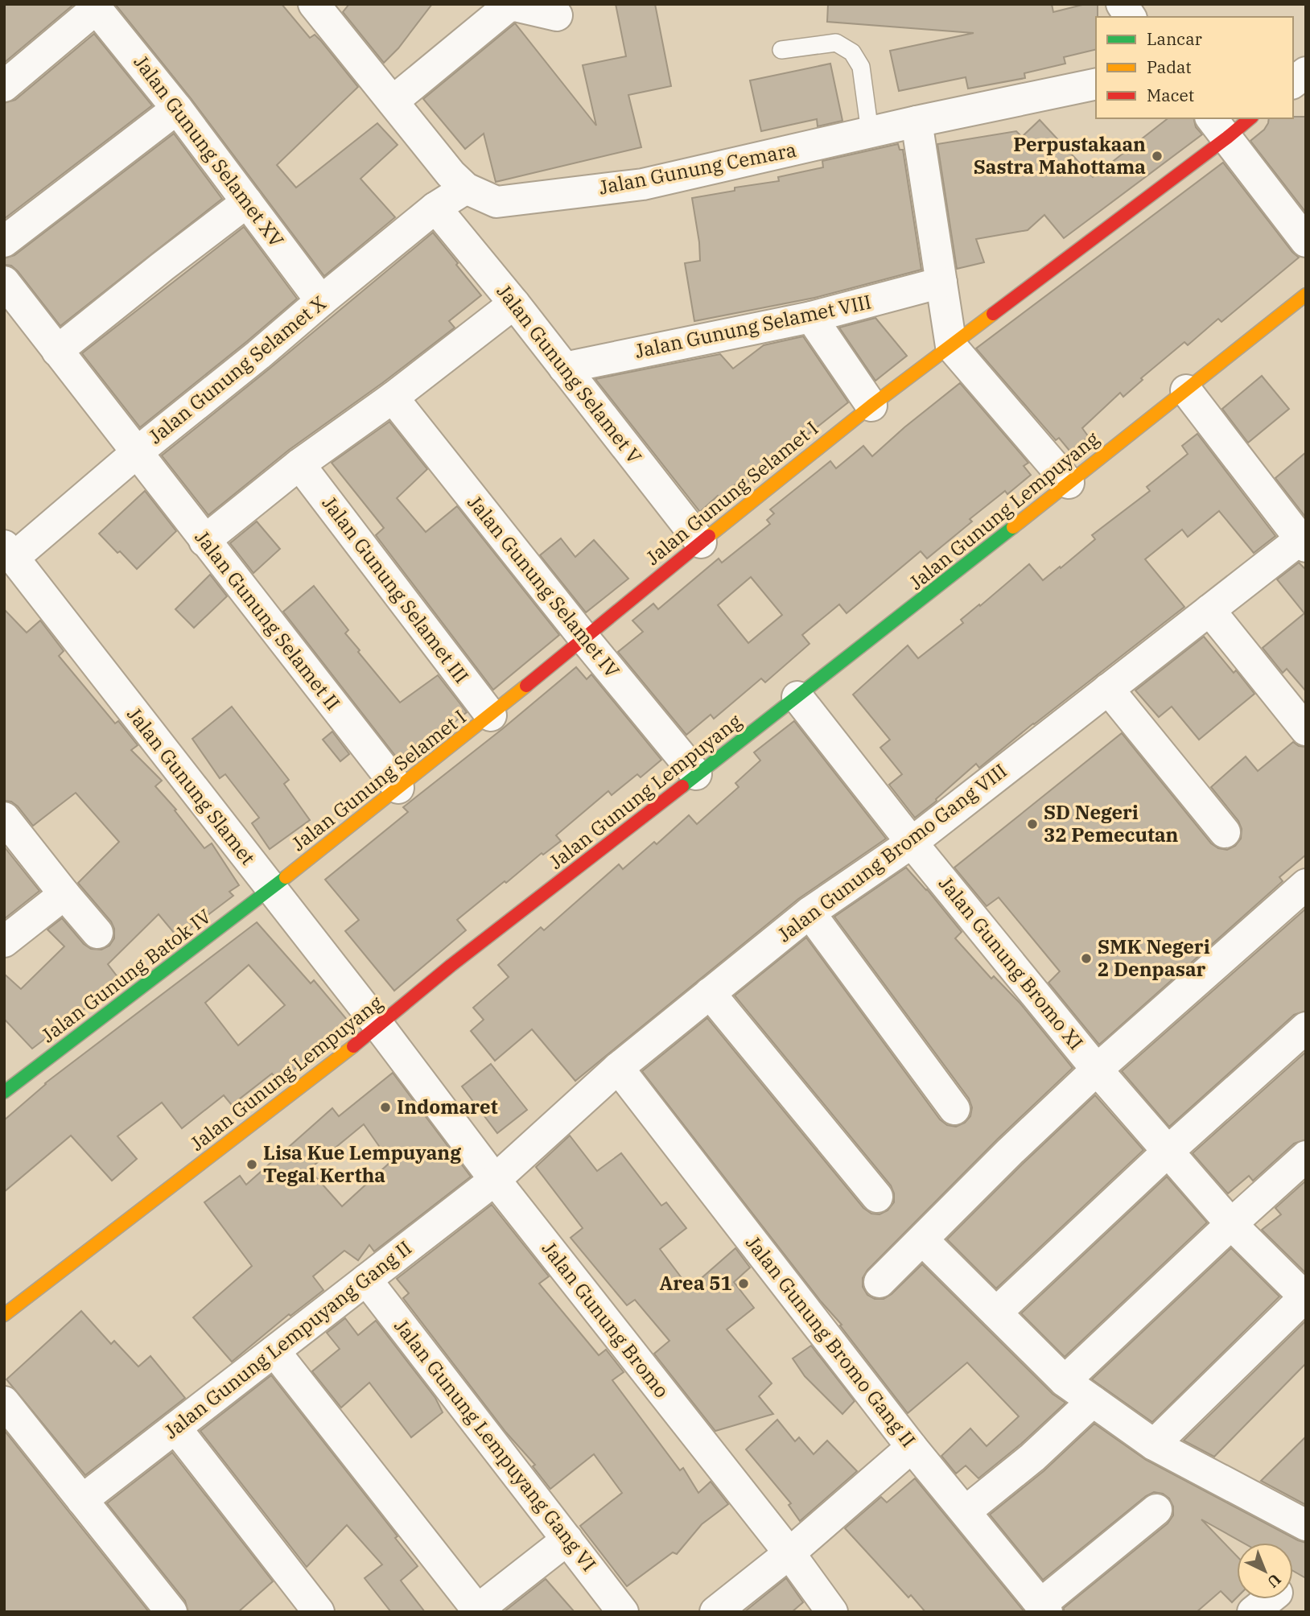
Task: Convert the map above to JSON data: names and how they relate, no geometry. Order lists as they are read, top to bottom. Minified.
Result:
{"streets":{"street":["Jalan Gunung Selamet XV","Jalan Gunung Cemara","Jalan Gunung Selamet VIII","Jalan Gunung Selamet X","Jalan Gunung Selamet V","Jalan Gunung Selamet I","Jalan Gunung Lempuyang","Jalan Gunung Selamet IV","Jalan Gunung Selamet III","Jalan Gunung Selamet II","Jalan Gunung Slamet","Jalan Gunung Bromo Gang VIII","Jalan Gunung Bromo XI","Jalan Gunung Batok IV","Jalan Gunung Bromo","Jalan Gunung Lempuyang Gang II","Jalan Gunung Bromo Gang II","Jalan Gunung Lempuyang Gang VI"]},"crossings":[["Jalan Gunung Selamet XV","Jalan Gunung Selamet X"],["Jalan Gunung Cemara","Jalan Gunung Selamet X"],["Jalan Gunung Selamet VIII","Jalan Gunung Selamet V"],["Jalan Gunung Selamet X","Jalan Gunung Selamet V"],["Jalan Gunung Selamet X","Jalan Gunung Selamet II"],["Jalan Gunung Selamet X","Jalan Gunung Slamet"],["Jalan Gunung Selamet V","Jalan Gunung Selamet I"],["Jalan Gunung Selamet I","Jalan Gunung Selamet IV"],["Jalan Gunung Selamet I","Jalan Gunung Selamet III"],["Jalan Gunung Selamet I","Jalan Gunung Selamet II"],["Jalan Gunung Selamet I","Jalan Gunung Slamet"],["Jalan Gunung Selamet I","Jalan Gunung Batok IV"],["Jalan Gunung Lempuyang","Jalan Gunung Selamet IV"],["Jalan Gunung Lempuyang","Jalan Gunung Slamet"],["Jalan Gunung Lempuyang","Jalan Gunung Bromo XI"],["Jalan Gunung Lempuyang","Jalan Gunung Bromo"],["Jalan Gunung Slamet","Jalan Gunung Batok IV"],["Jalan Gunung Slamet","Jalan Gunung Bromo"],["Jalan Gunung Bromo Gang VIII","Jalan Gunung Bromo XI"],["Jalan Gunung Bromo Gang VIII","Jalan Gunung Bromo"],["Jalan Gunung Bromo Gang VIII","Jalan Gunung Lempuyang Gang II"],["Jalan Gunung Bromo Gang VIII","Jalan Gunung Bromo Gang II"],["Jalan Gunung Bromo","Jalan Gunung Lempuyang Gang II"],["Jalan Gunung Lempuyang Gang II","Jalan Gunung Lempuyang Gang VI"]],"places":["Perpustakaan Sastra Mahottama","SD Negeri 32 Pemecutan","SMK Negeri 2 Denpasar","Indomaret","Lisa Kue Lempuyang Tegal Kertha","Area 51"],"legend":["Lancar","Padat","Macet"],"north":"bottom right"}
